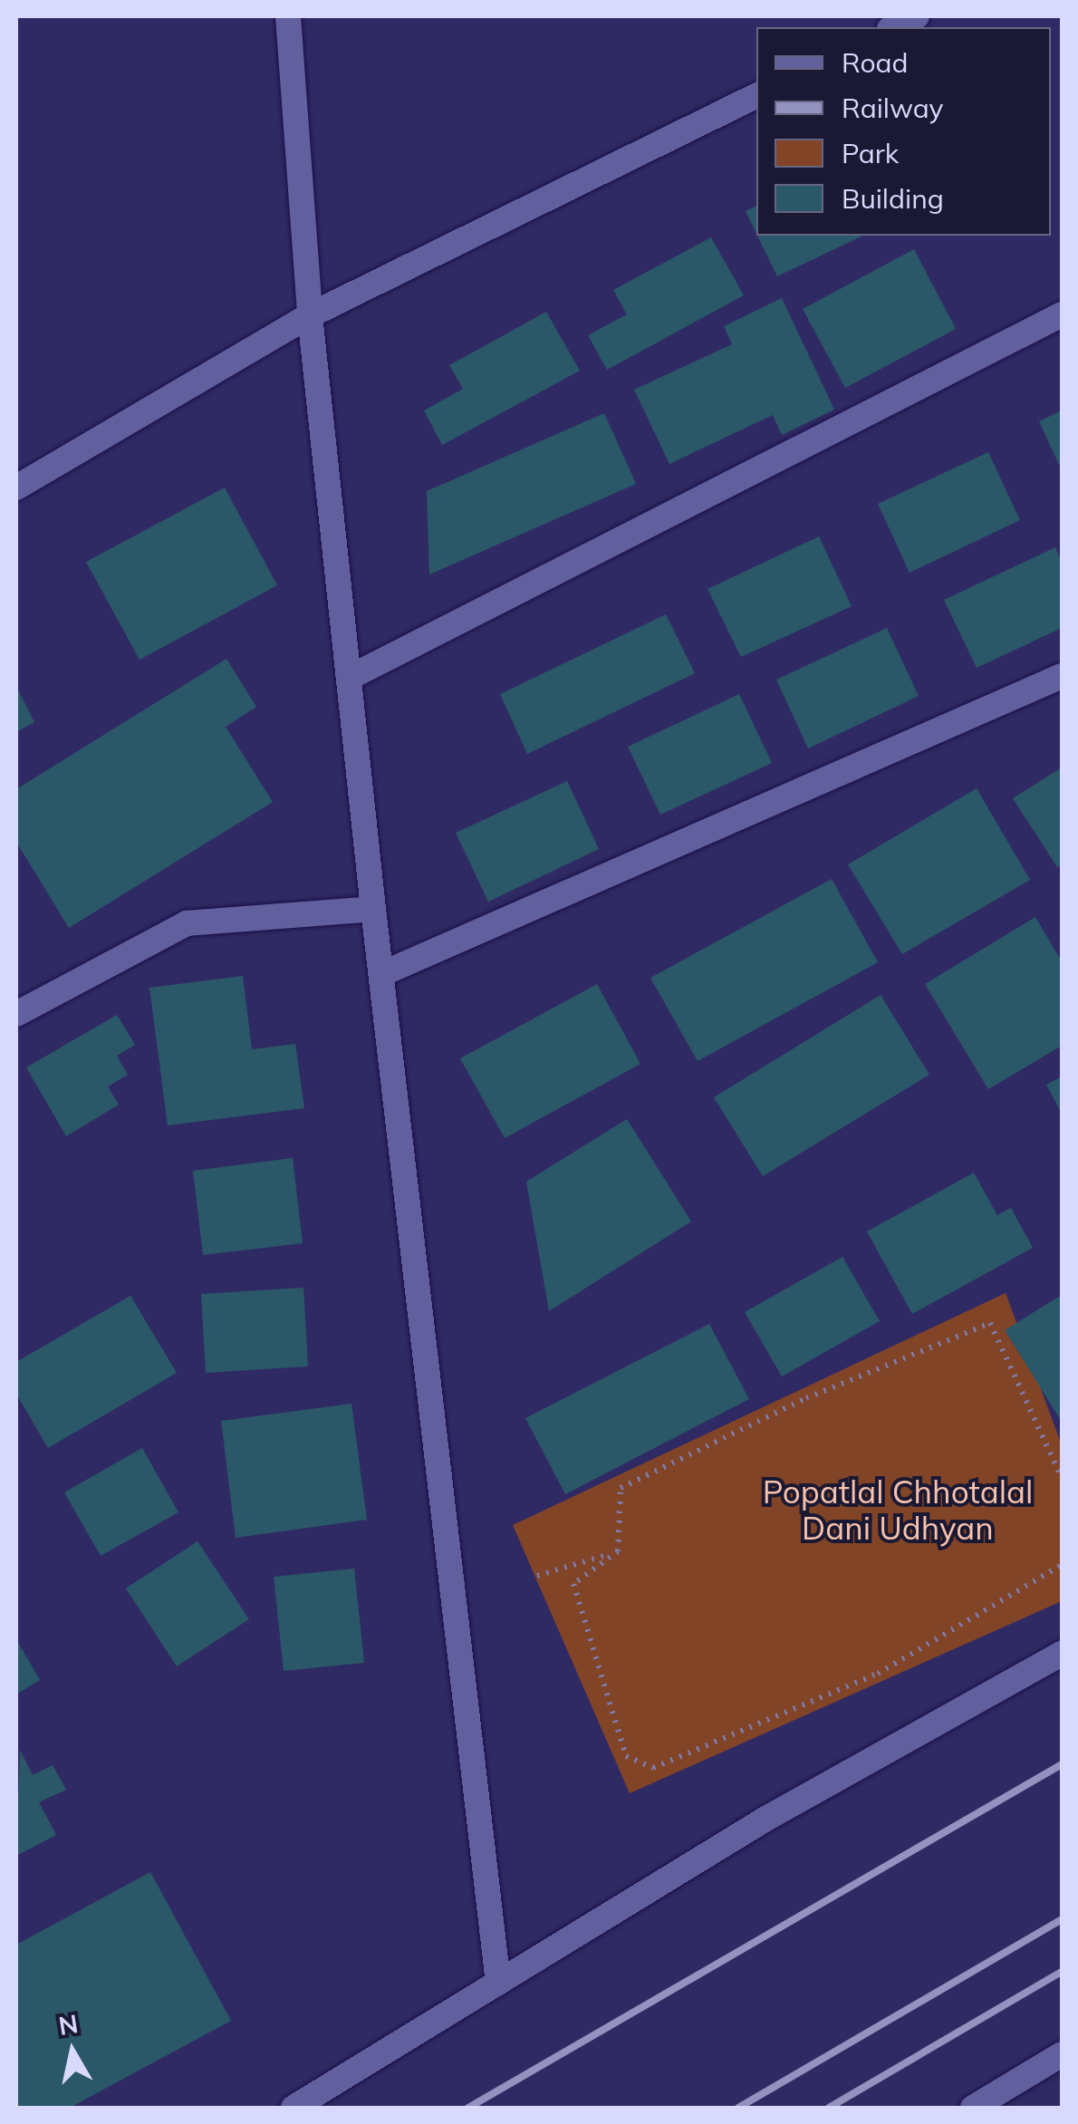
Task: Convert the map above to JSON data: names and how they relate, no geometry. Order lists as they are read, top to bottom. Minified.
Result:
{"parks":["Popatlal Chhotalal Dani Udhyan"],"legend":["Road","Railway","Park","Building"],"north":"top"}
